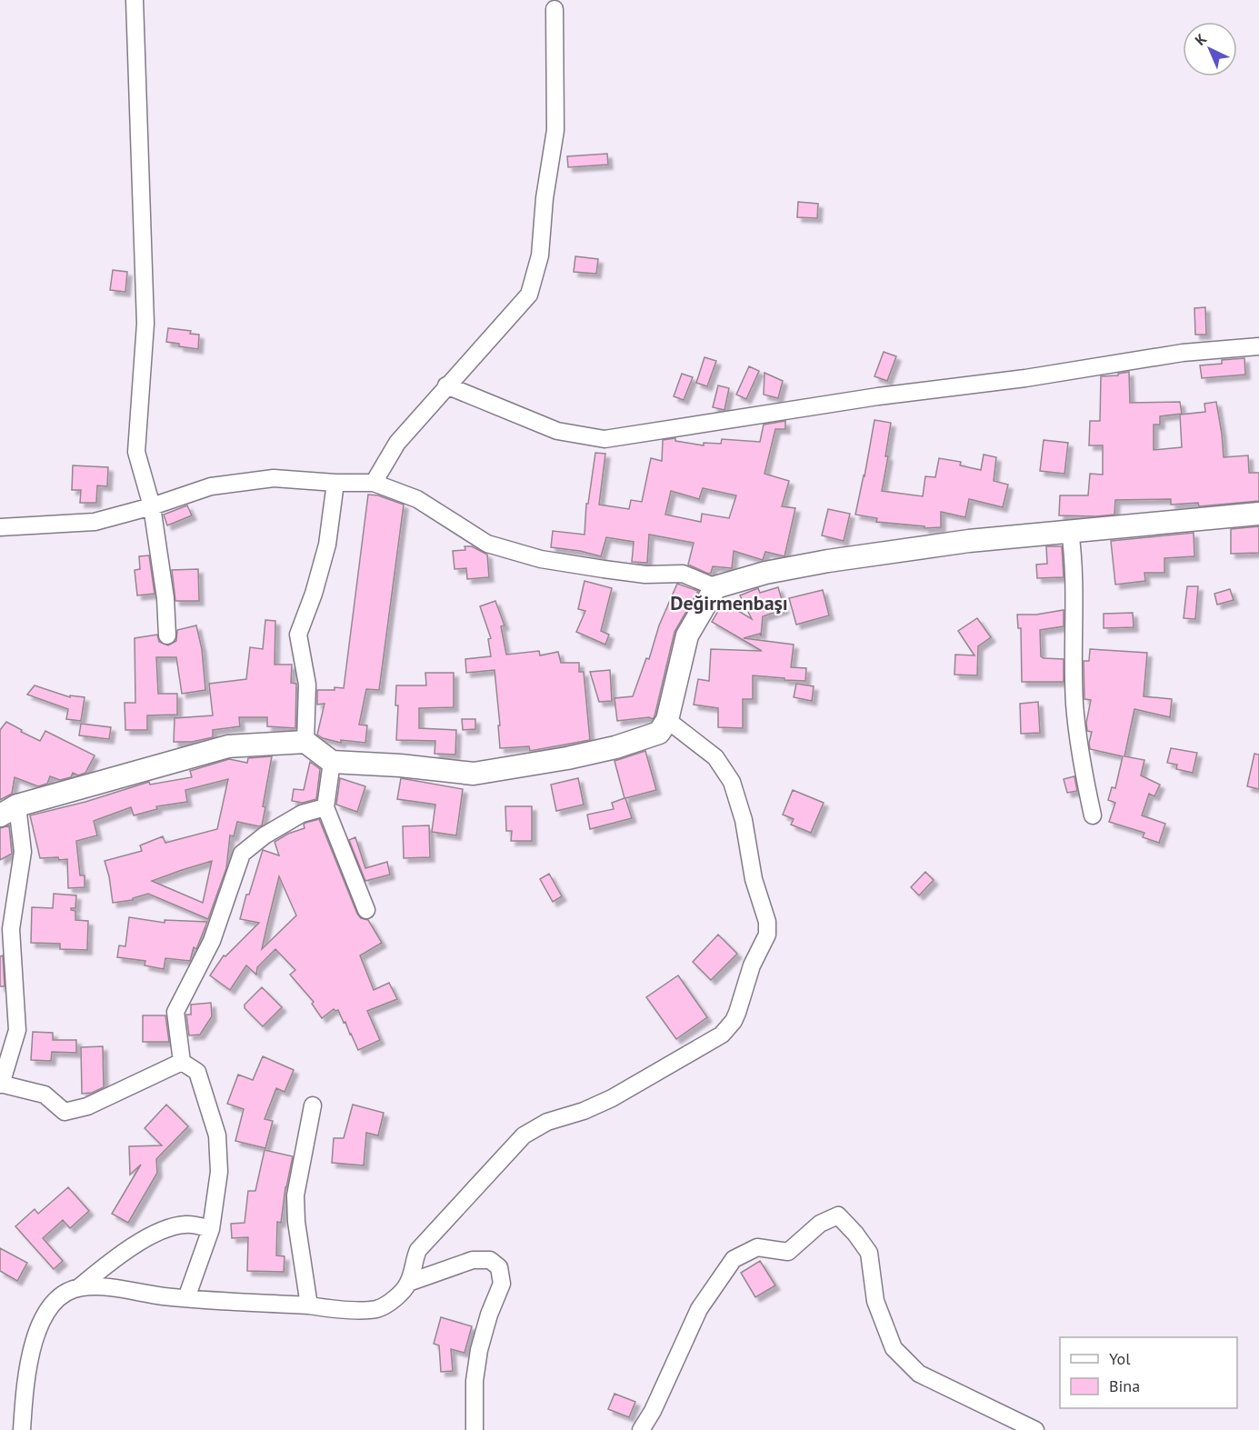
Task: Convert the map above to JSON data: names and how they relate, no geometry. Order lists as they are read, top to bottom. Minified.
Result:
{"districts":["Değirmenbaşı"],"legend":["Yol","Bina"],"north":"top left"}
